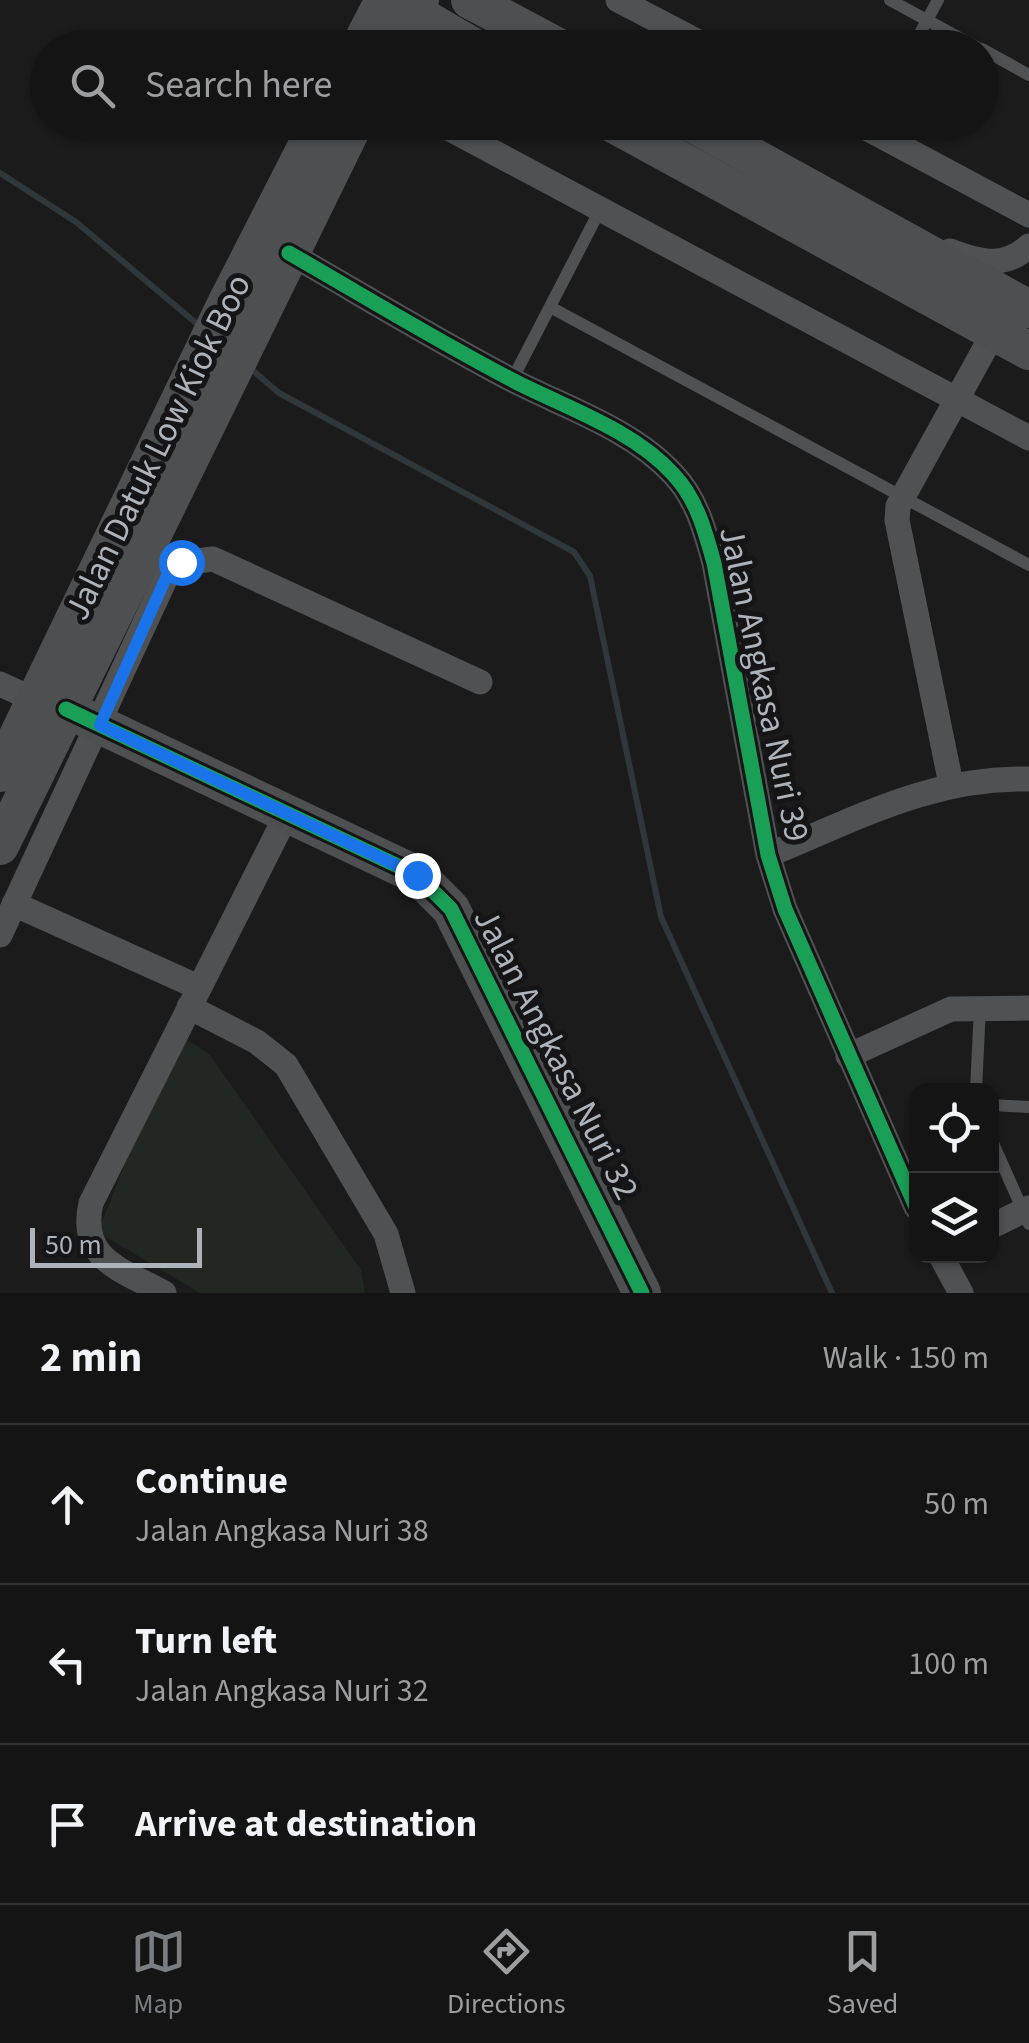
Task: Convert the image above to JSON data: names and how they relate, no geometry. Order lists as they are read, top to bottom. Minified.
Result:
{"streets":{"main road":["Jalan Datuk Low Kiok Boo","Jalan Angkasa Nuri 32"],"street":["Jalan Angkasa Nuri 39"]},"crossings":[["Jalan Datuk Low Kiok Boo","Jalan Angkasa Nuri 39"],["Jalan Datuk Low Kiok Boo","Jalan Angkasa Nuri 32"]],"scale_bar":"50 m","page":{"search":"Search here","scale":"50 m","heading":["2 min","Walk · 150 m"],"list":[["Continue","Jalan Angkasa Nuri 38","50 m"],["Turn left","Jalan Angkasa Nuri 32","100 m"],"Arrive at destination"],"nav":["Map","Directions","Saved"]}}
